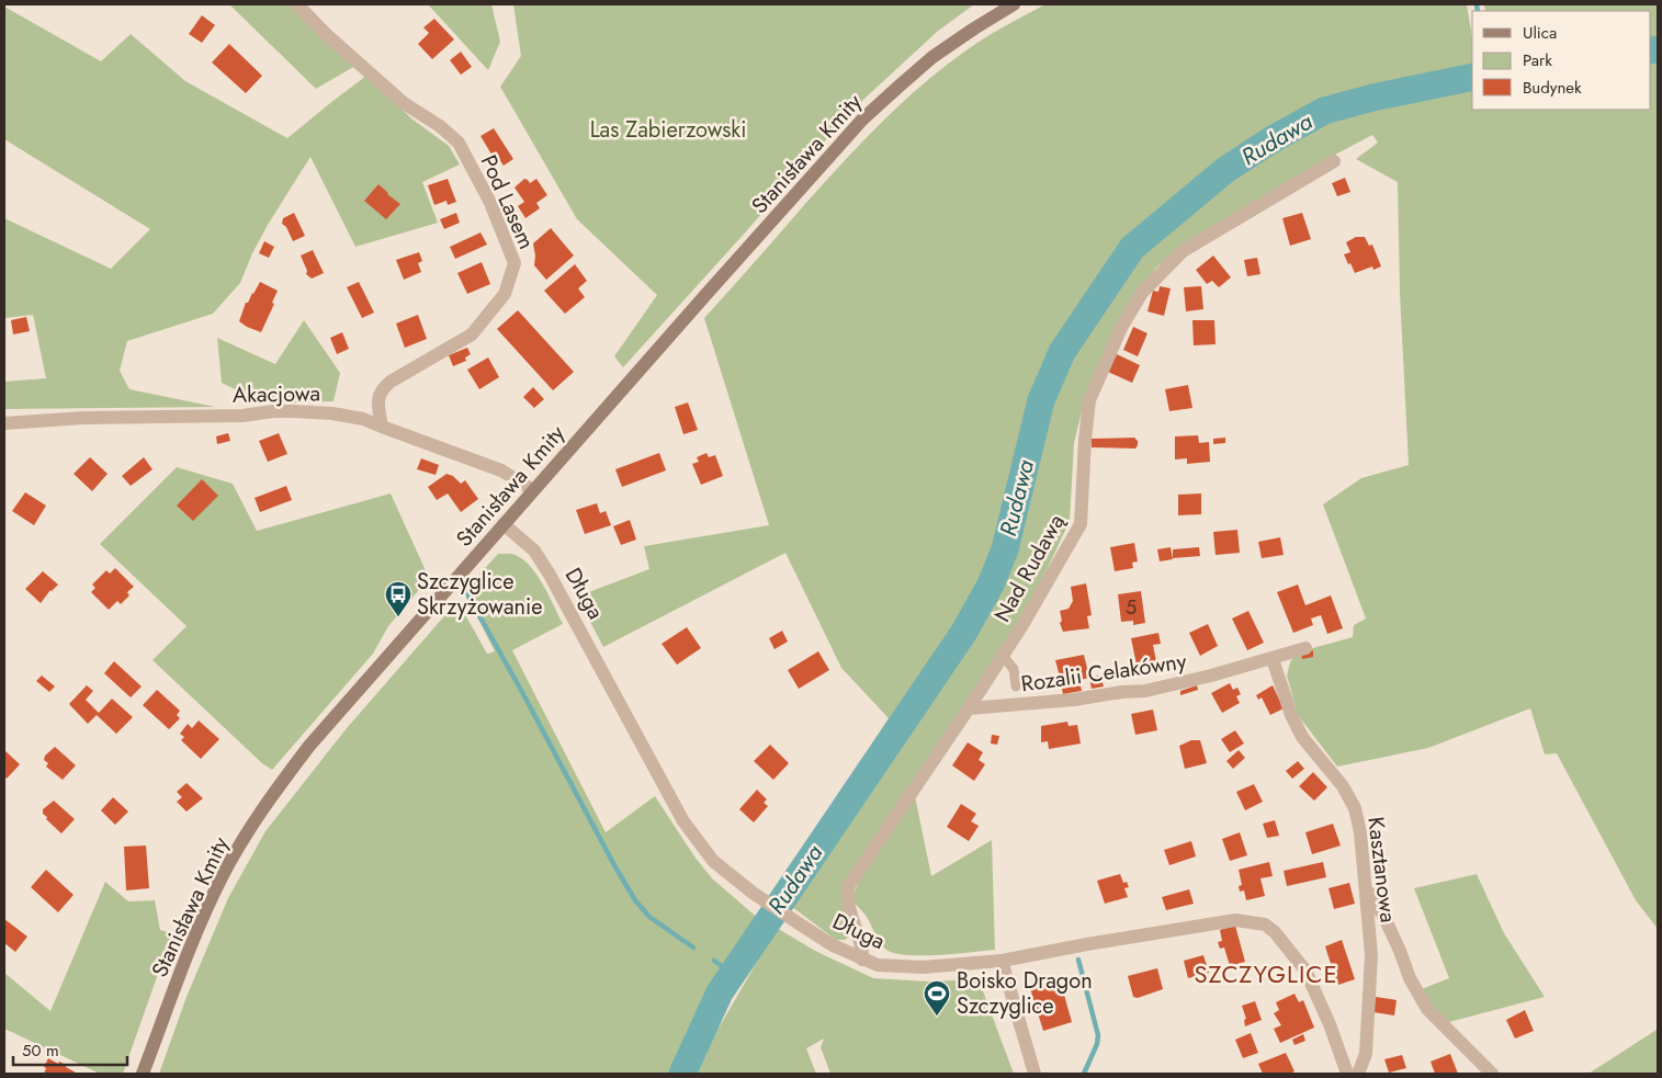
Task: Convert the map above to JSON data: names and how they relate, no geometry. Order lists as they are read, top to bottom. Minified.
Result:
{"streets":{"main road":["Stanisława Kmity"],"street":["Pod Lasem","Akacjowa","Nad Rudawą","Długa","Rozalii Celakówny","Kasztanowa"]},"crossings":[["Stanisława Kmity","Akacjowa"],["Stanisława Kmity","Długa"],["Pod Lasem","Akacjowa"],["Nad Rudawą","Długa"],["Nad Rudawą","Rozalii Celakówny"],["Rozalii Celakówny","Kasztanowa"]],"districts":["SZCZYGLICE"],"water":["Rudawa"],"parks":["Las Zabierzowski"],"places":{"bus stop":["Szczyglice Skrzyżowanie"],"sports":["Boisko Dragon Szczyglice"]},"house_numbers":["5"],"legend":["Ulica","Park","Budynek"],"scale_bar":"50 m"}
